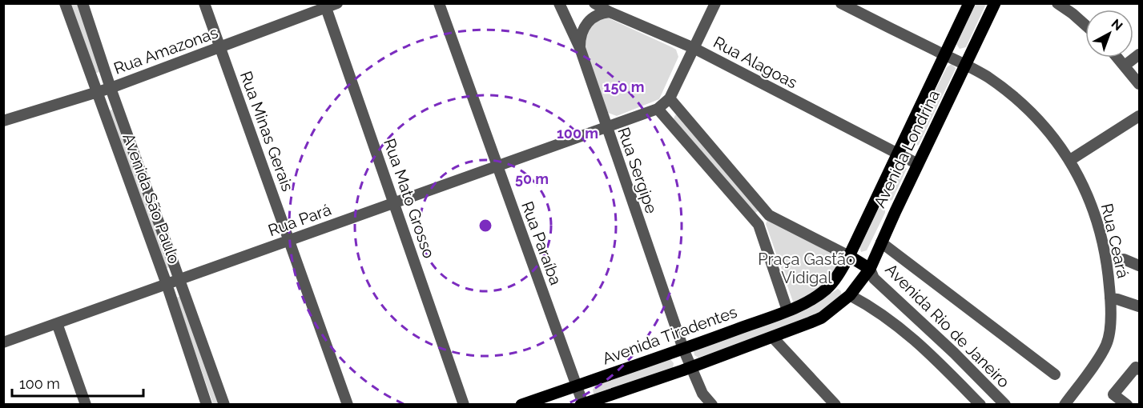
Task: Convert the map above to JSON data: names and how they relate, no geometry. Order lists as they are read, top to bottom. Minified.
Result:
{"streets":{"main road":["Avenida Londrina","Avenida Tiradentes"],"street":["Rua Amazonas","Rua Alagoas","Rua Minas Gerais","Rua Sergipe","Avenida São Paulo","Rua Mato Grosso","Rua Pará","Rua Ceará","Rua Paraíba","Avenida Rio de Janeiro"]},"crossings":[["Rua Amazonas","Rua Minas Gerais"],["Rua Amazonas","Avenida São Paulo"],["Rua Amazonas","Rua Mato Grosso"],["Rua Alagoas","Avenida Londrina"],["Rua Minas Gerais","Rua Pará"],["Avenida Londrina","Rua Ceará"],["Avenida Londrina","Avenida Rio de Janeiro"],["Avenida Londrina","Avenida Tiradentes"],["Rua Sergipe","Rua Pará"],["Rua Sergipe","Avenida Tiradentes"],["Avenida São Paulo","Rua Pará"],["Rua Mato Grosso","Rua Pará"],["Rua Pará","Rua Paraíba"],["Rua Paraíba","Avenida Tiradentes"]],"parks":["Praça Gastão Vidigal"],"scale_bar":"100 m","north":"top right","rings":["150 m","100 m","50 m"]}
